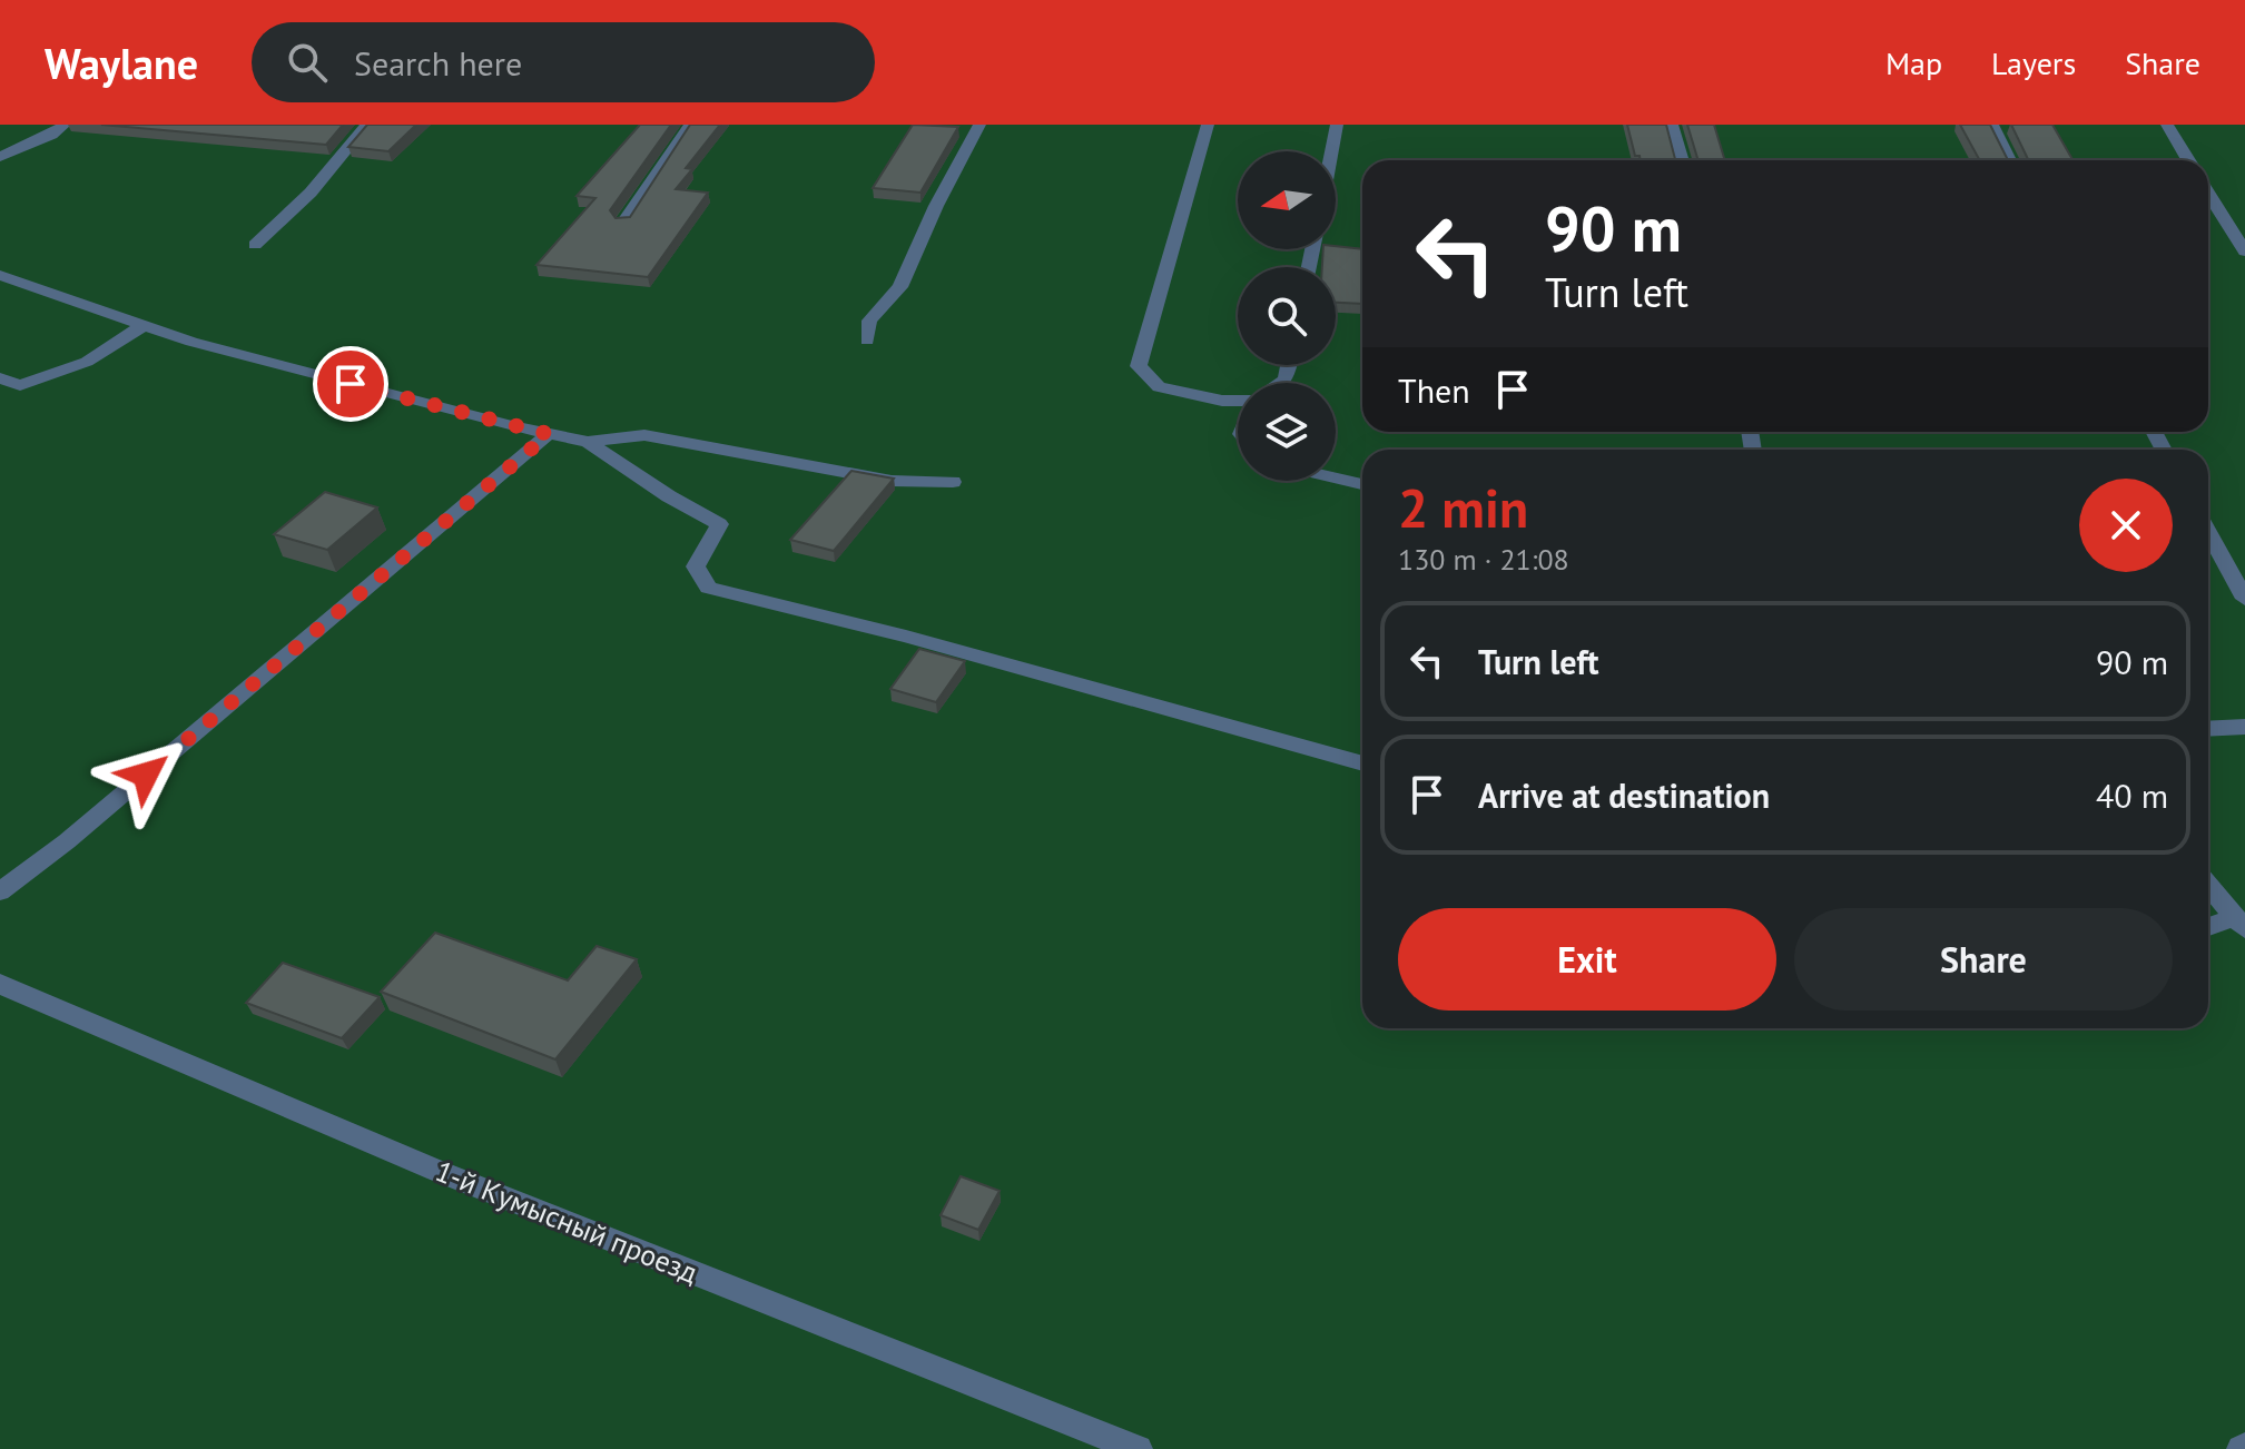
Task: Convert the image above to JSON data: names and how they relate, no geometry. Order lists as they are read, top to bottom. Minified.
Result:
{"streets":{"street":["1-й Кумысный проезд"]},"north":"left","page":{"header":"Waylane","search":"Search here","nav":["Map","Layers","Share"],"turn":["90 m","Turn left"],"then":"Then","heading":["2 min","130 m · 21:08"],"list":[{"name":"Turn left","value":"90 m"},{"name":"Arrive at destination","value":"40 m"}],"buttons":["Exit","Share"]}}
